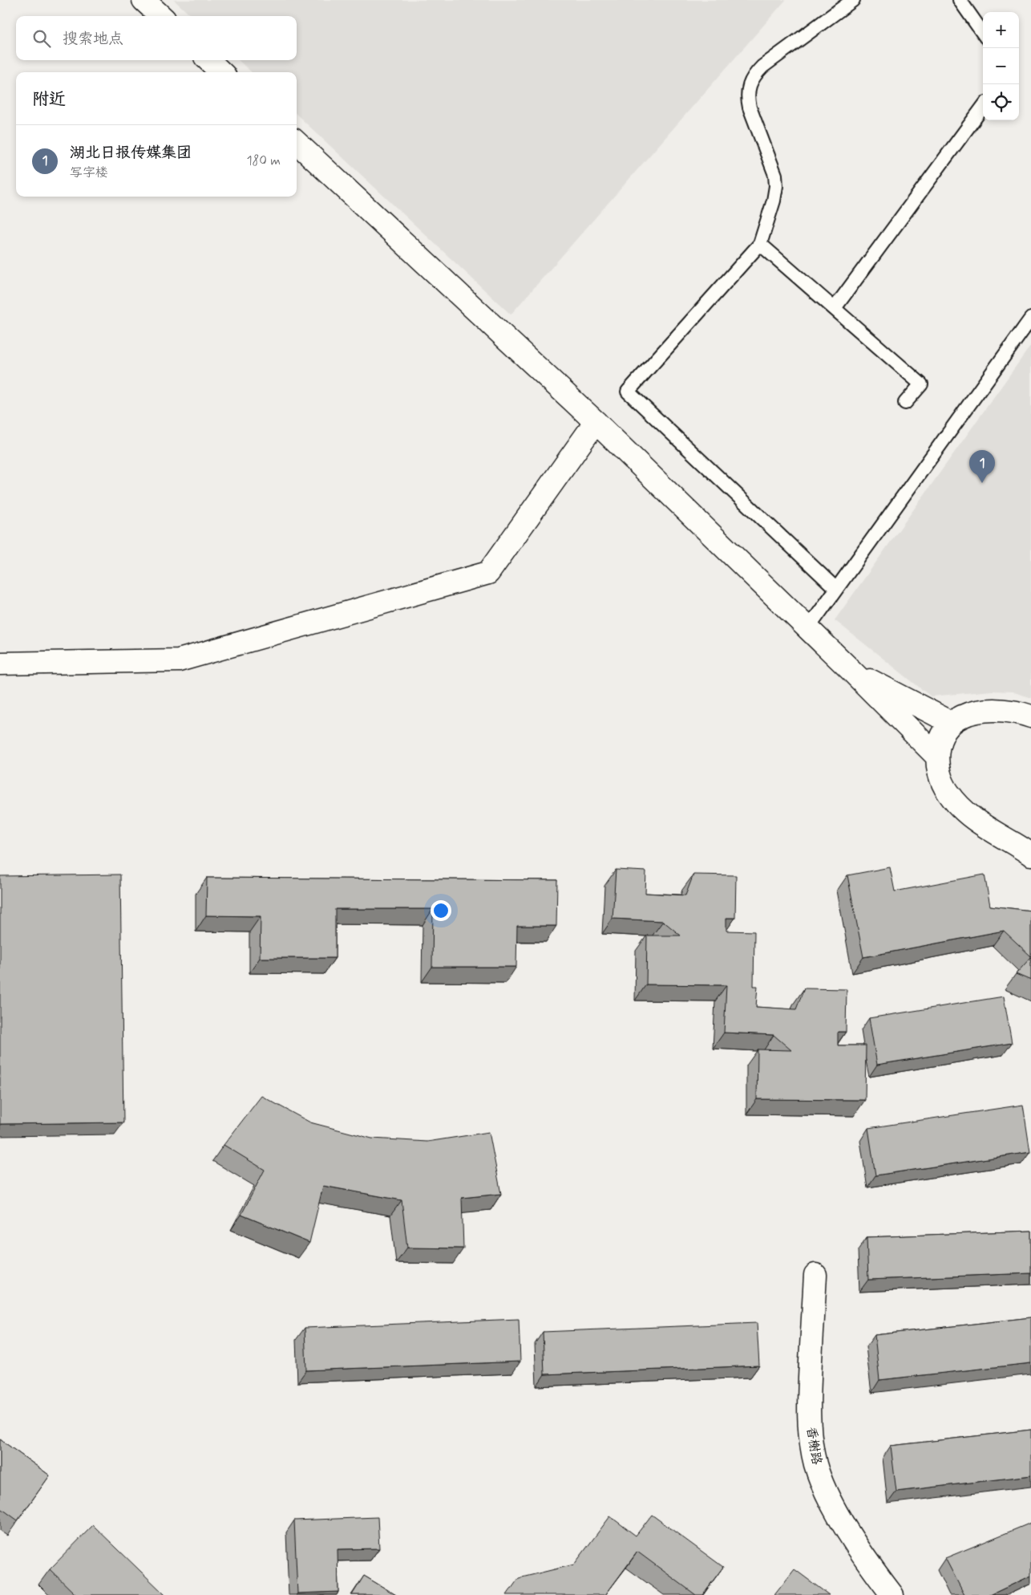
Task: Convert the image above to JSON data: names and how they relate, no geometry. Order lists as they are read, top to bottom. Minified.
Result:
{"streets":{"street":["香榭路"]},"page":{"map_buttons":["+","−"],"search":"搜索地点","heading":"附近","list":[{"mark":"1","name":"湖北日报传媒集团","note":"写字楼","value":"180 m"}],"pins":"1"}}
